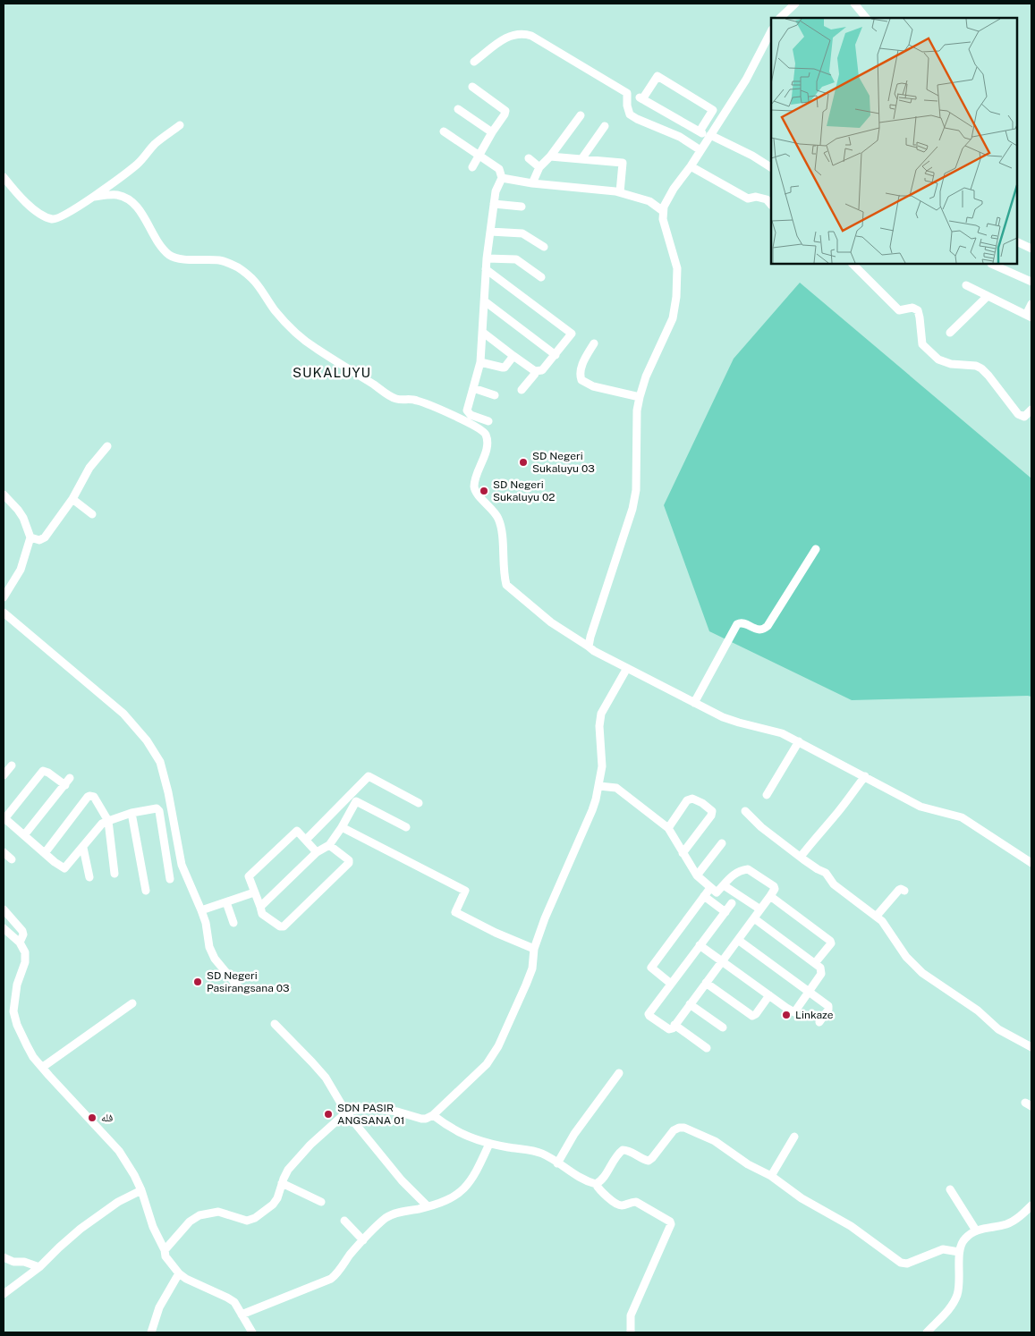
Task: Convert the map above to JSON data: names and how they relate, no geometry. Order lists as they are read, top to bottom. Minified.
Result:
{"districts":["SUKALUYU"],"places":["SD Negeri Sukaluyu 03","SD Negeri Sukaluyu 02","SD Negeri Pasirangsana 03","Linkaze","SDN PASIR ANGSANA 01","فله"]}
